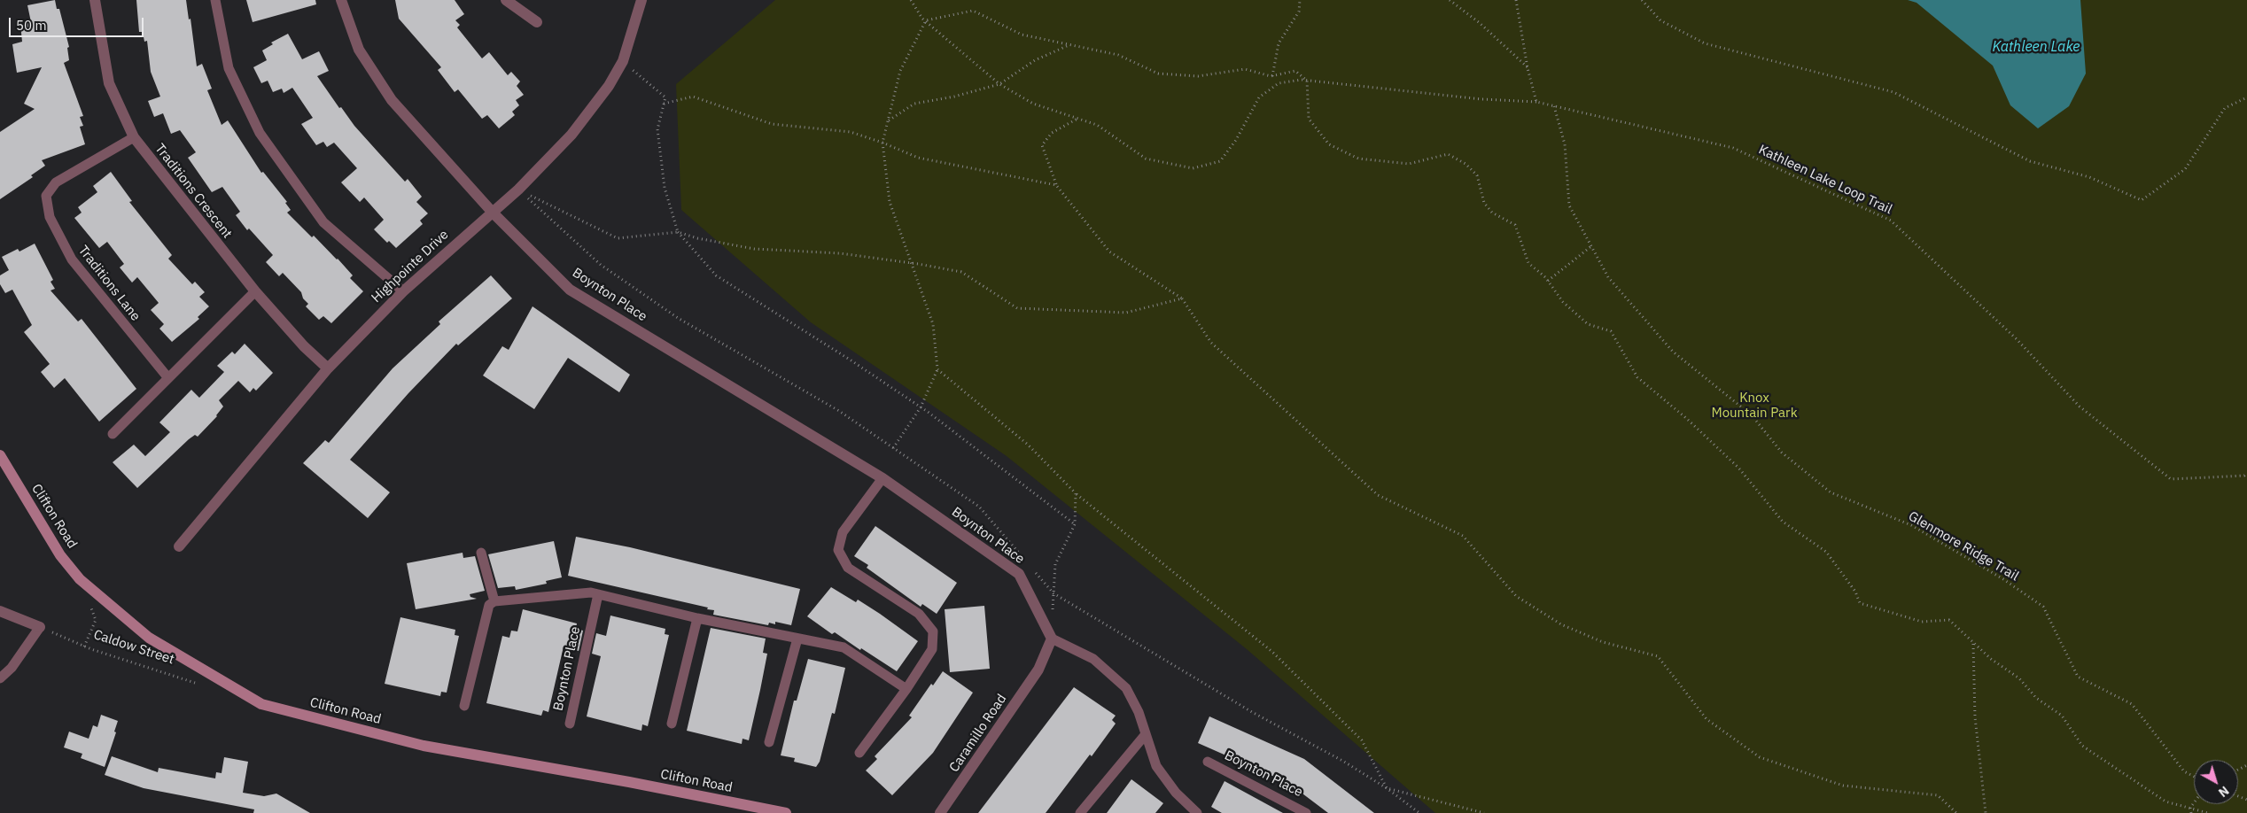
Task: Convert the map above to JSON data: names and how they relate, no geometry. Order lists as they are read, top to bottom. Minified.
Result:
{"streets":{"main road":["Clifton Road"],"street":["Traditions Crescent","Highpointe Drive","Boynton Place","Caramillo Road"],"lane":["Traditions Lane"],"path":["Kathleen Lake Loop Trail","Glenmore Ridge Trail","Caldow Street"]},"crossings":[["Kathleen Lake Loop Trail","Glenmore Ridge Trail"],["Traditions Crescent","Highpointe Drive"],["Traditions Crescent","Traditions Lane"],["Highpointe Drive","Boynton Place"],["Boynton Place","Caramillo Road"]],"water":["Kathleen Lake"],"parks":["Knox Mountain Park"],"scale_bar":"50 m","north":"bottom right"}
